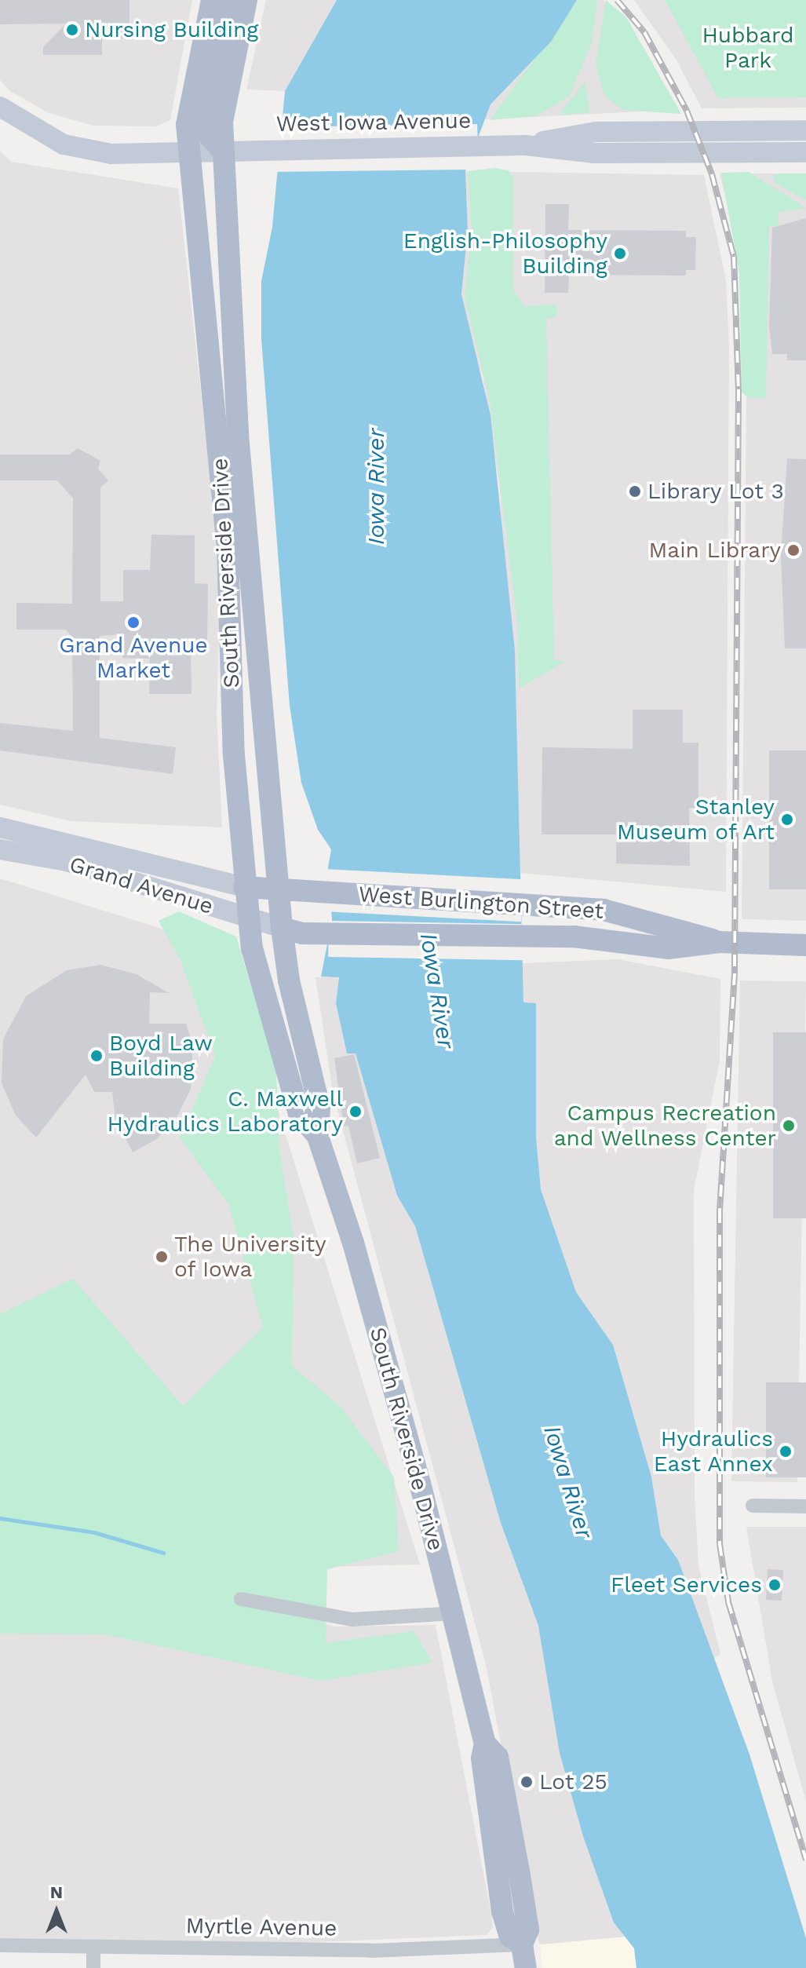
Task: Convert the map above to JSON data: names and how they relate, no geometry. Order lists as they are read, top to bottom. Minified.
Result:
{"streets":{"main road":["South Riverside Drive","Grand Avenue","West Burlington Street"],"street":["West Iowa Avenue","Myrtle Avenue"]},"crossings":[["West Iowa Avenue","South Riverside Drive"],["South Riverside Drive","Grand Avenue"],["South Riverside Drive","West Burlington Street"],["South Riverside Drive","Myrtle Avenue"],["Grand Avenue","West Burlington Street"]],"water":["Iowa River"],"parks":["Hubbard Park"],"places":["Nursing Building","English-Philosophy Building","Library Lot 3","Main Library","Grand Avenue Market","Stanley Museum of Art","Boyd Law Building","C. Maxwell Hydraulics Laboratory","Campus Recreation and Wellness Center","The University of Iowa","Hydraulics East Annex","Fleet Services","Lot 25"],"north":"top"}
